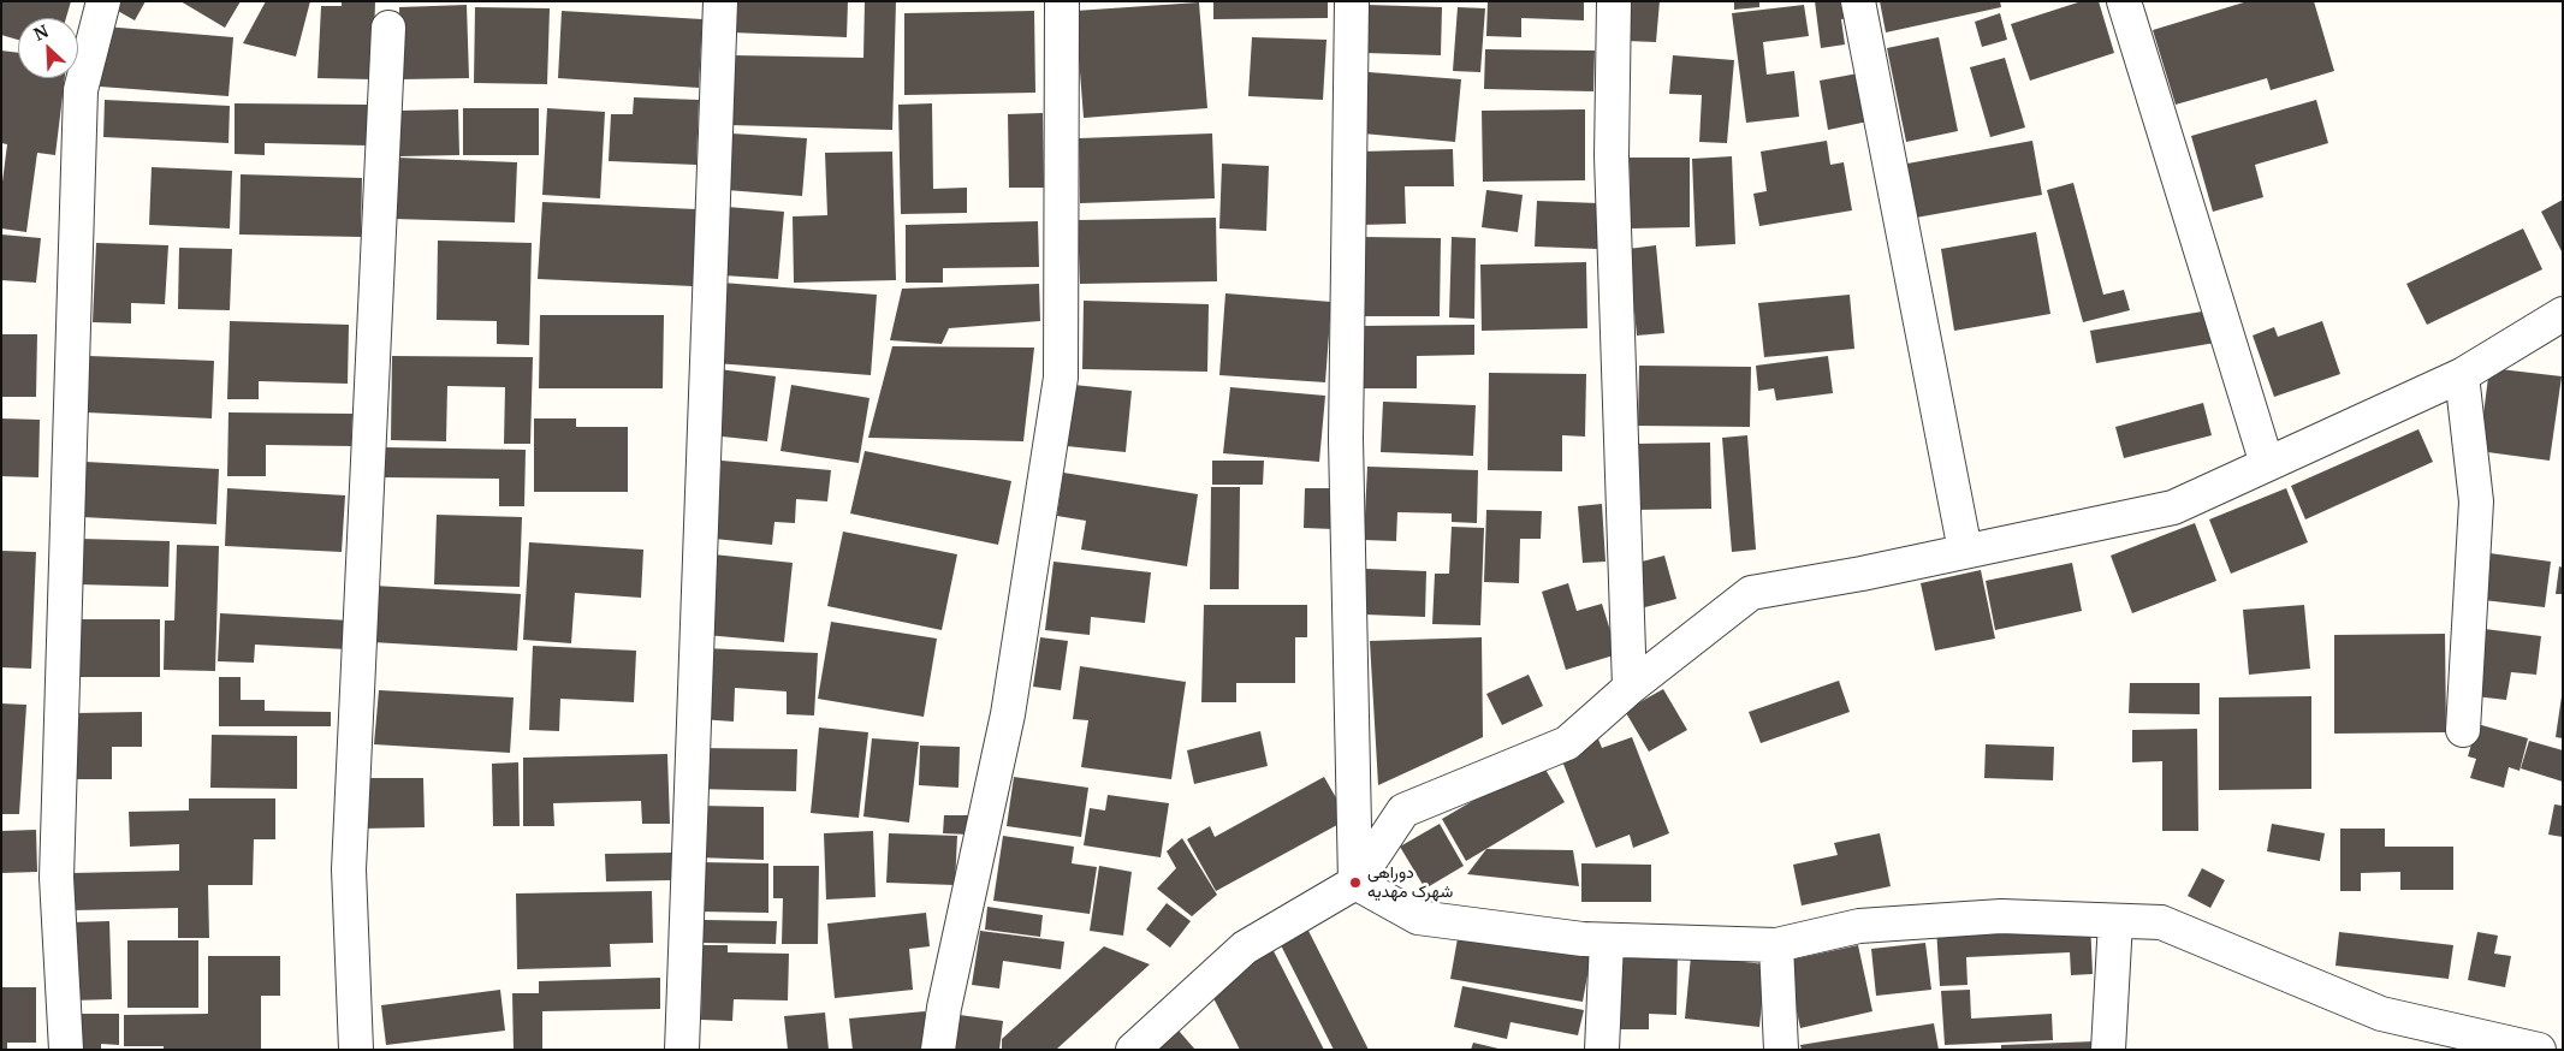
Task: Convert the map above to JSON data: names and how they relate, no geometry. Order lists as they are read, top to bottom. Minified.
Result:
{"places":["دوراهی شهرک مهدیه"],"north":"top left"}
